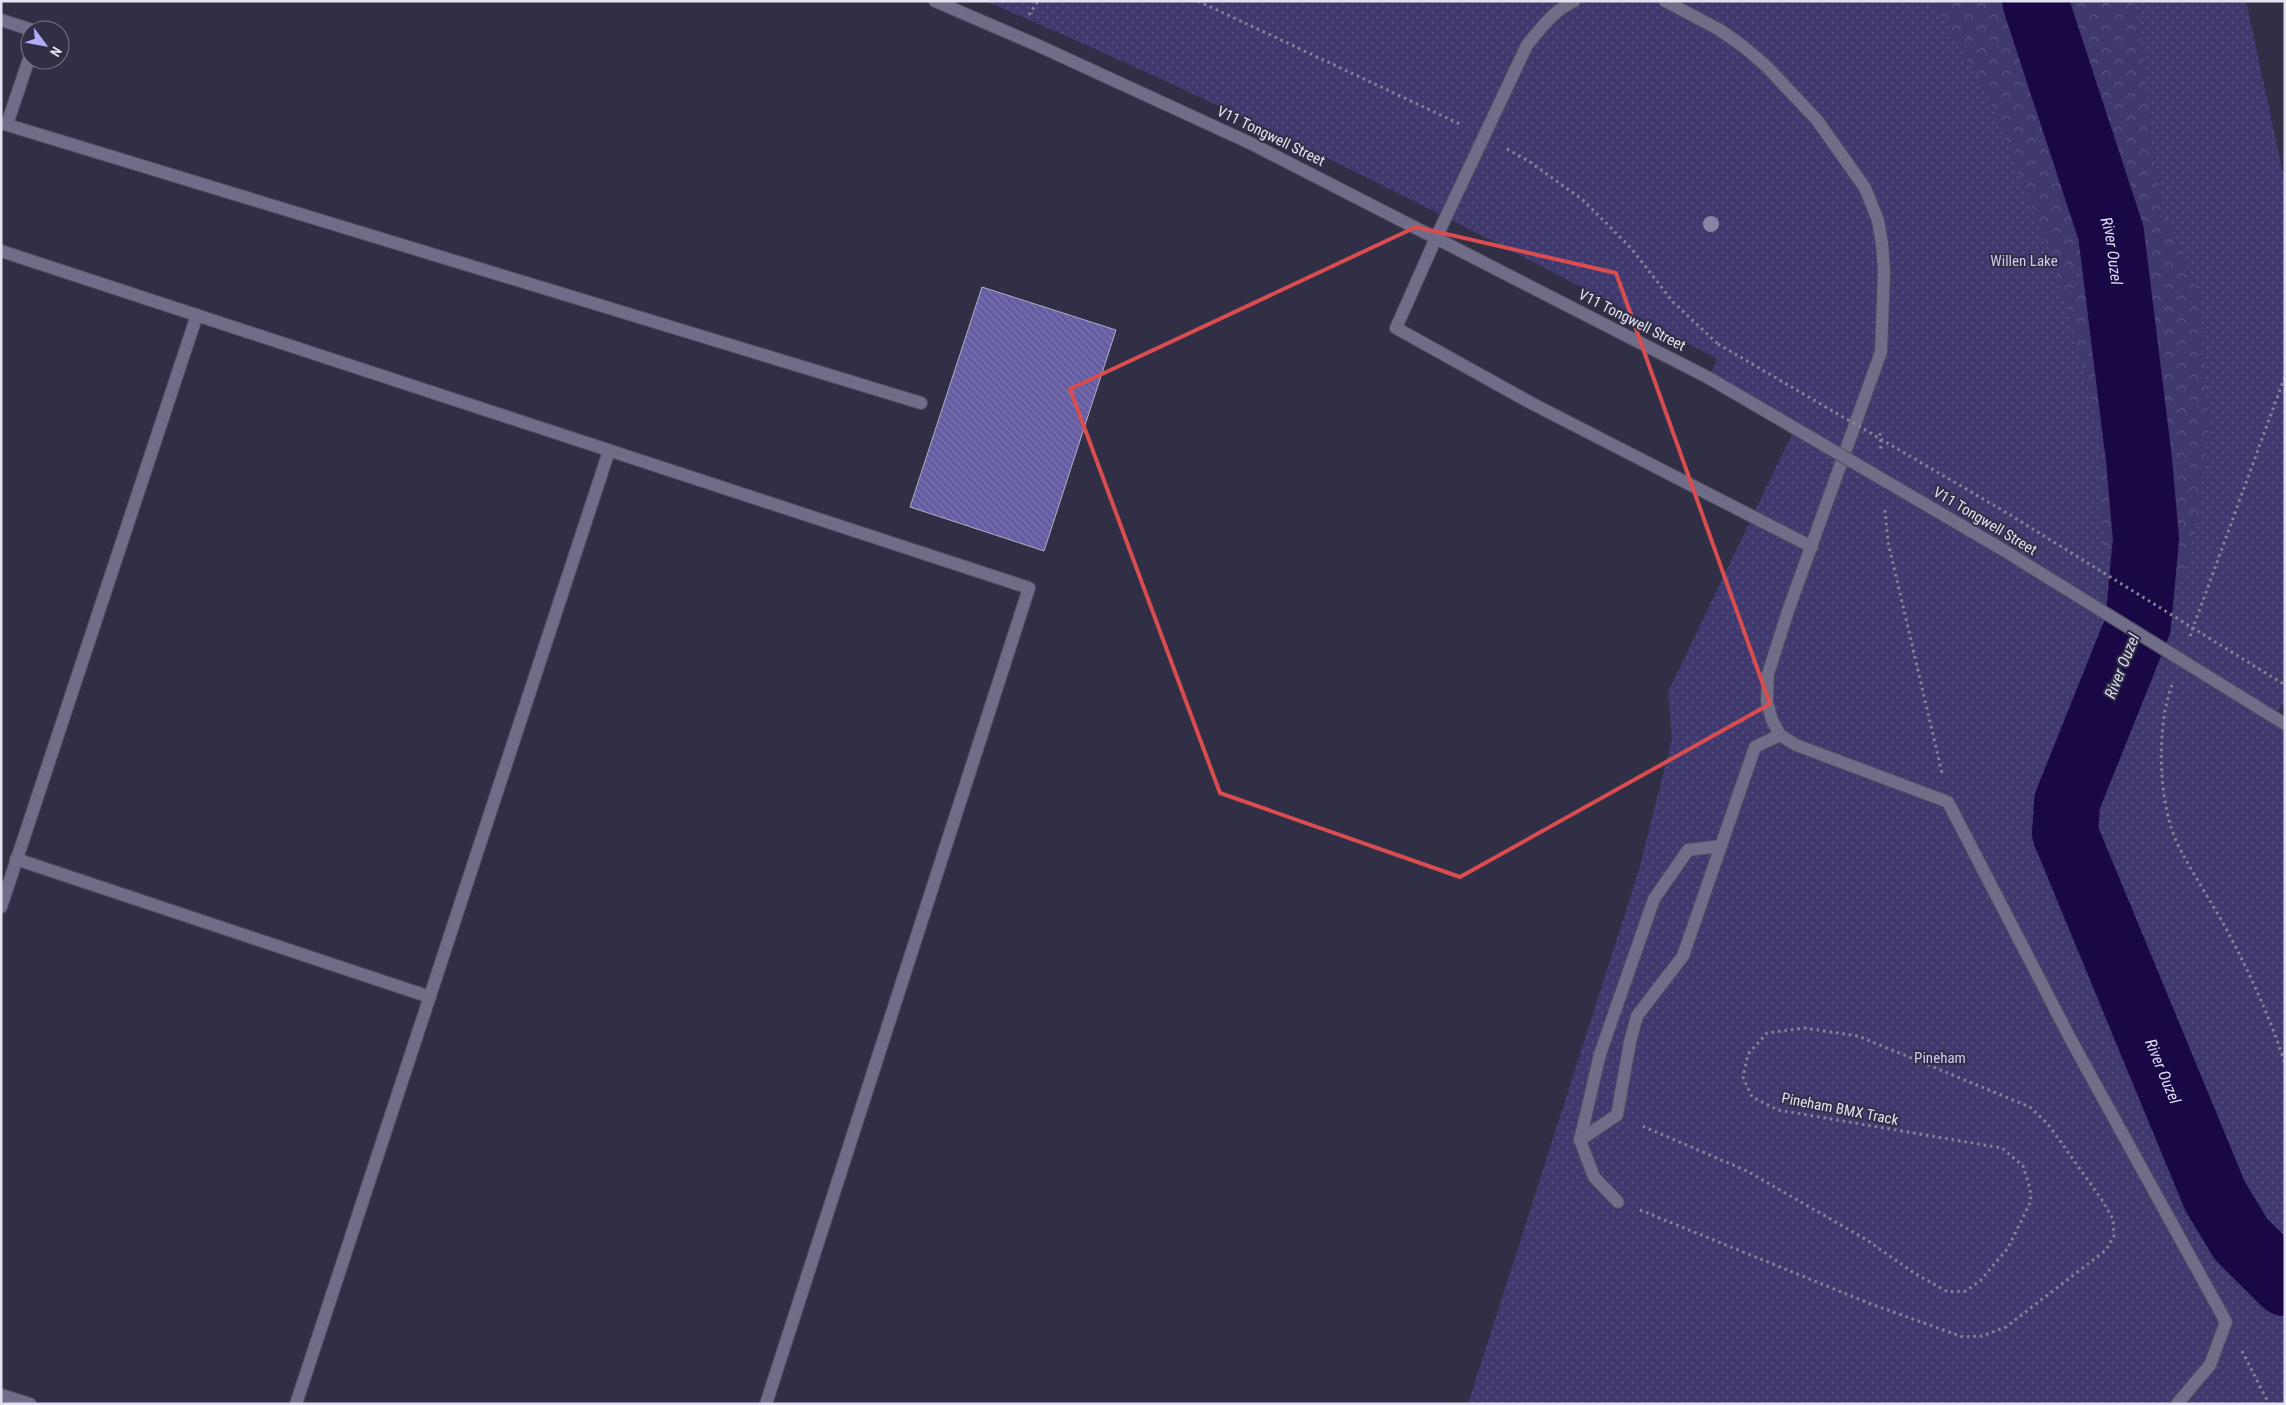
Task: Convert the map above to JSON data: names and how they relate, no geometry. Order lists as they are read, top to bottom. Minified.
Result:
{"streets":{"street":["V11 Tongwell Street"],"path":["Pineham BMX Track"]},"water":["River Ouzel"],"parks":["Willen Lake","Pineham"],"north":"bottom right"}
